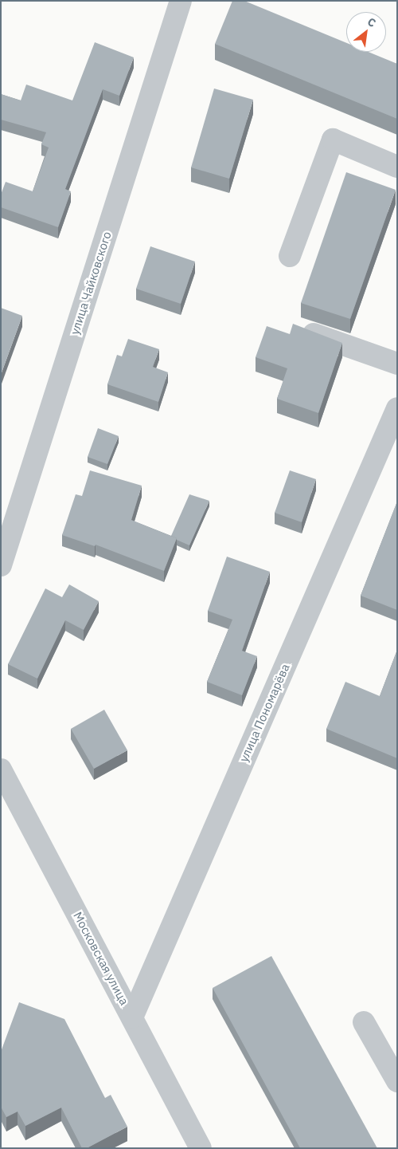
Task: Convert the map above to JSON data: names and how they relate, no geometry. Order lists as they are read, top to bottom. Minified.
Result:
{"streets":{"street":["улица Чайковского","улица Пономарёва","Московская улица"]},"crossings":[["улица Пономарёва","Московская улица"]],"north":"top right"}
